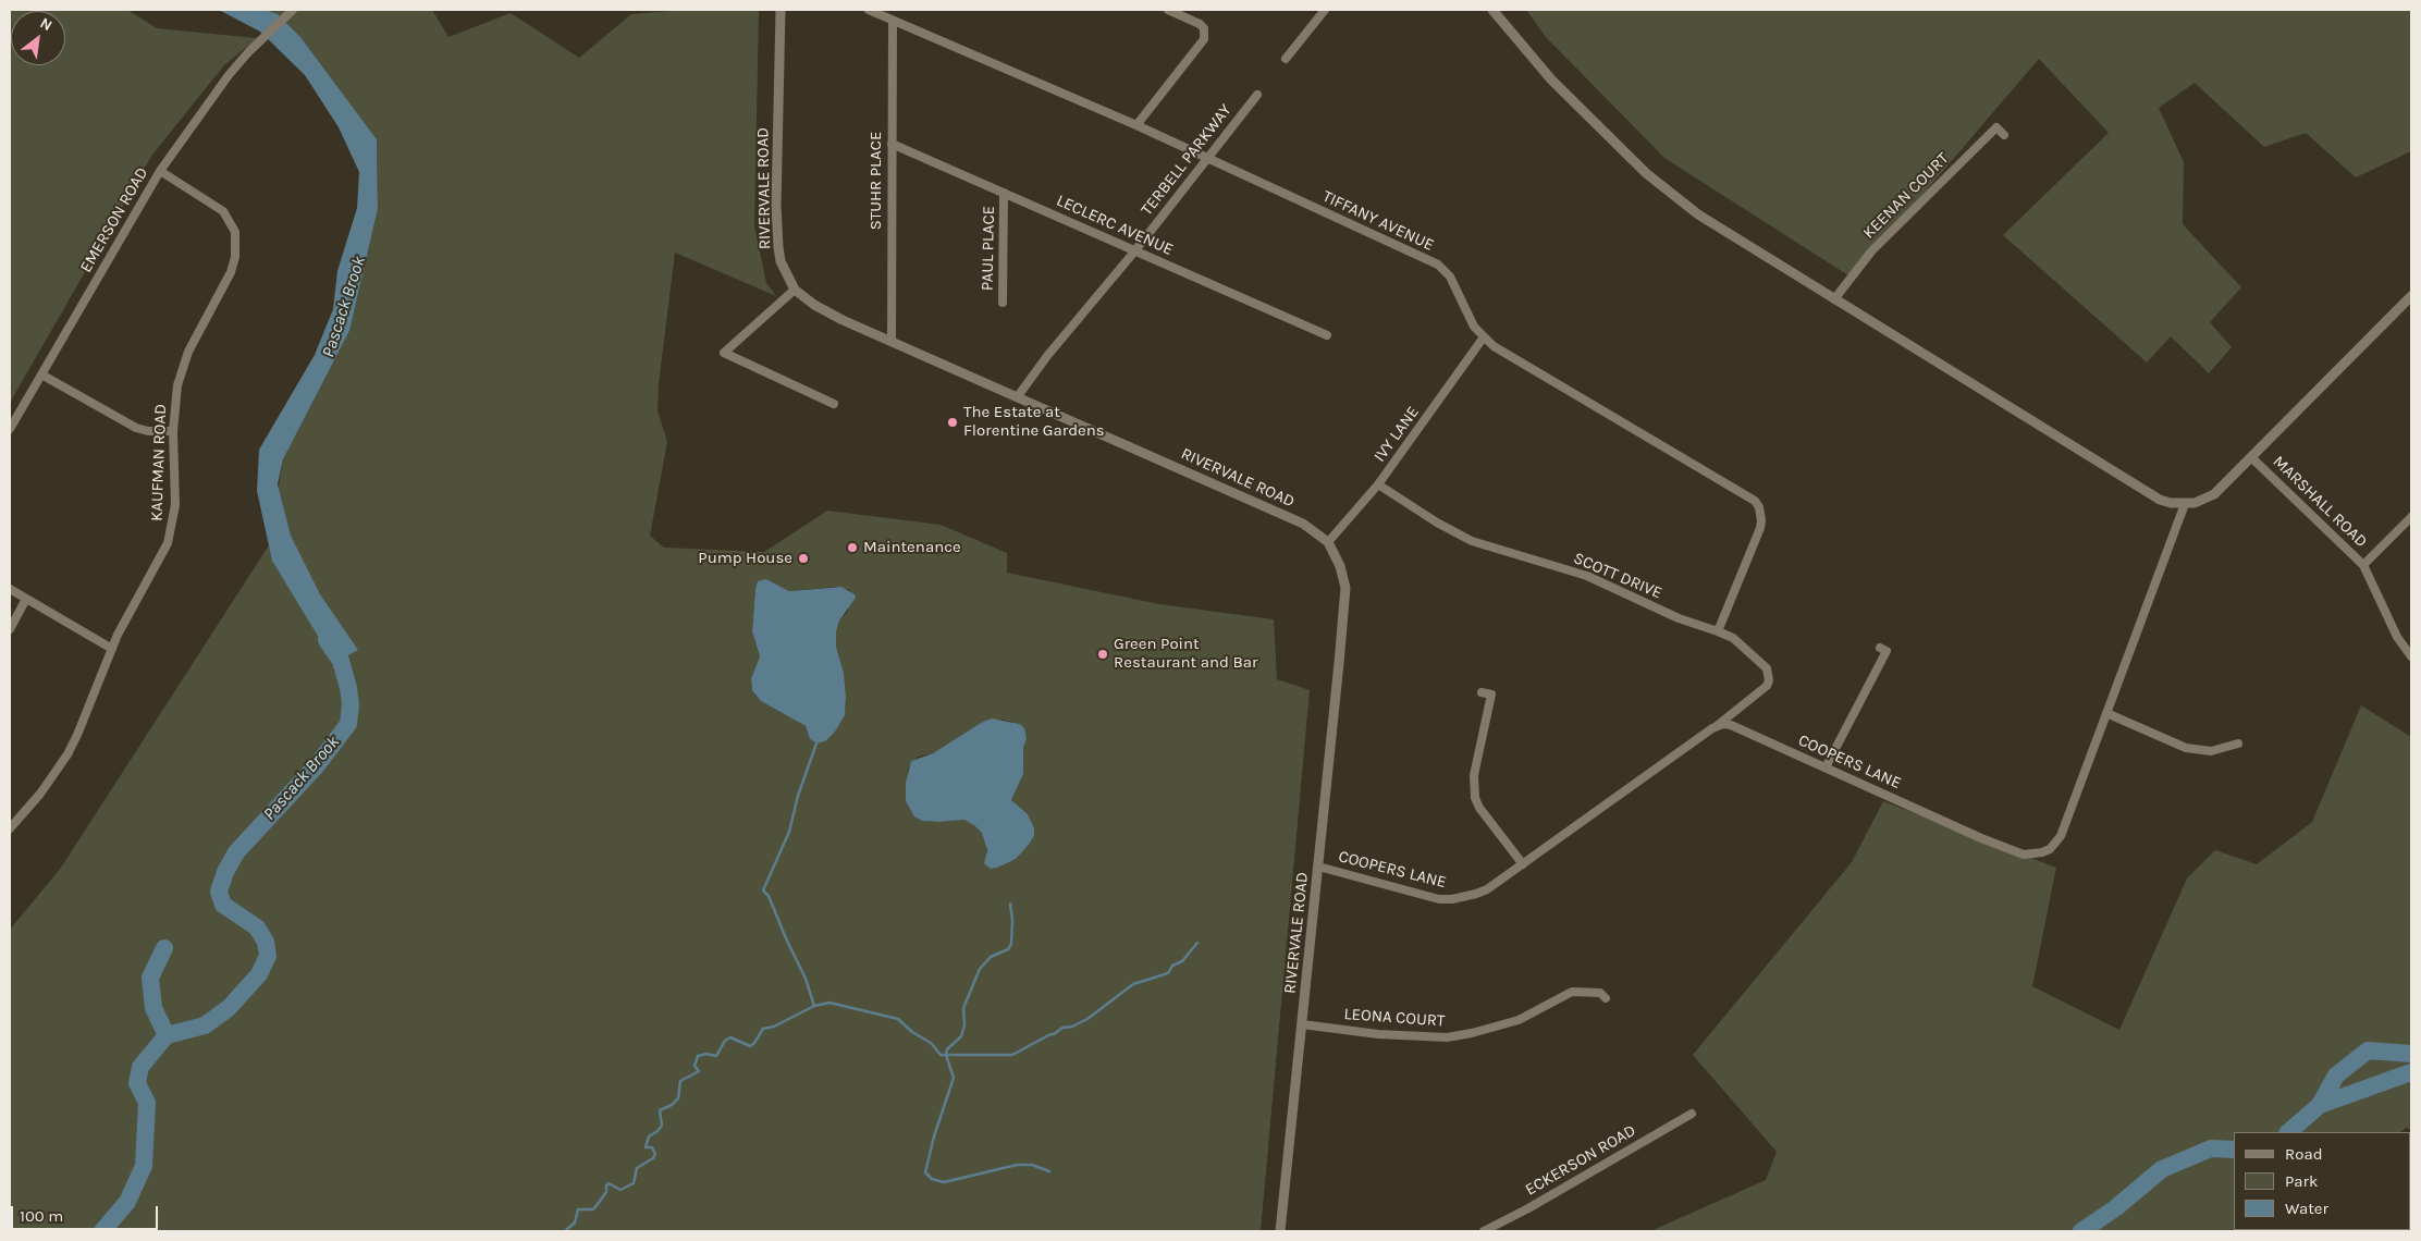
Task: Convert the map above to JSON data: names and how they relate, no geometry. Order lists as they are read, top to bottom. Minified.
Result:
{"streets":{"street":["TERBELL PARKWAY","STUHR PLACE","RIVERVALE ROAD","KEENAN COURT","EMERSON ROAD","TIFFANY AVENUE","LECLERC AVENUE","PAUL PLACE","IVY LANE","KAUFMAN ROAD","MARSHALL ROAD","SCOTT DRIVE","COOPERS LANE","LEONA COURT","ECKERSON ROAD"]},"crossings":[["TERBELL PARKWAY","RIVERVALE ROAD"],["TERBELL PARKWAY","TIFFANY AVENUE"],["TERBELL PARKWAY","LECLERC AVENUE"],["STUHR PLACE","RIVERVALE ROAD"],["STUHR PLACE","TIFFANY AVENUE"],["STUHR PLACE","LECLERC AVENUE"],["RIVERVALE ROAD","IVY LANE"],["RIVERVALE ROAD","COOPERS LANE"],["RIVERVALE ROAD","LEONA COURT"],["EMERSON ROAD","KAUFMAN ROAD"],["TIFFANY AVENUE","IVY LANE"],["TIFFANY AVENUE","SCOTT DRIVE"],["LECLERC AVENUE","PAUL PLACE"],["IVY LANE","SCOTT DRIVE"],["SCOTT DRIVE","COOPERS LANE"]],"water":["Pascack Brook"],"places":["The Estate at Florentine Gardens","Maintenance","Pump House","Green Point Restaurant and Bar"],"legend":["Road","Park","Water"],"scale_bar":"100 m","north":"top right"}
